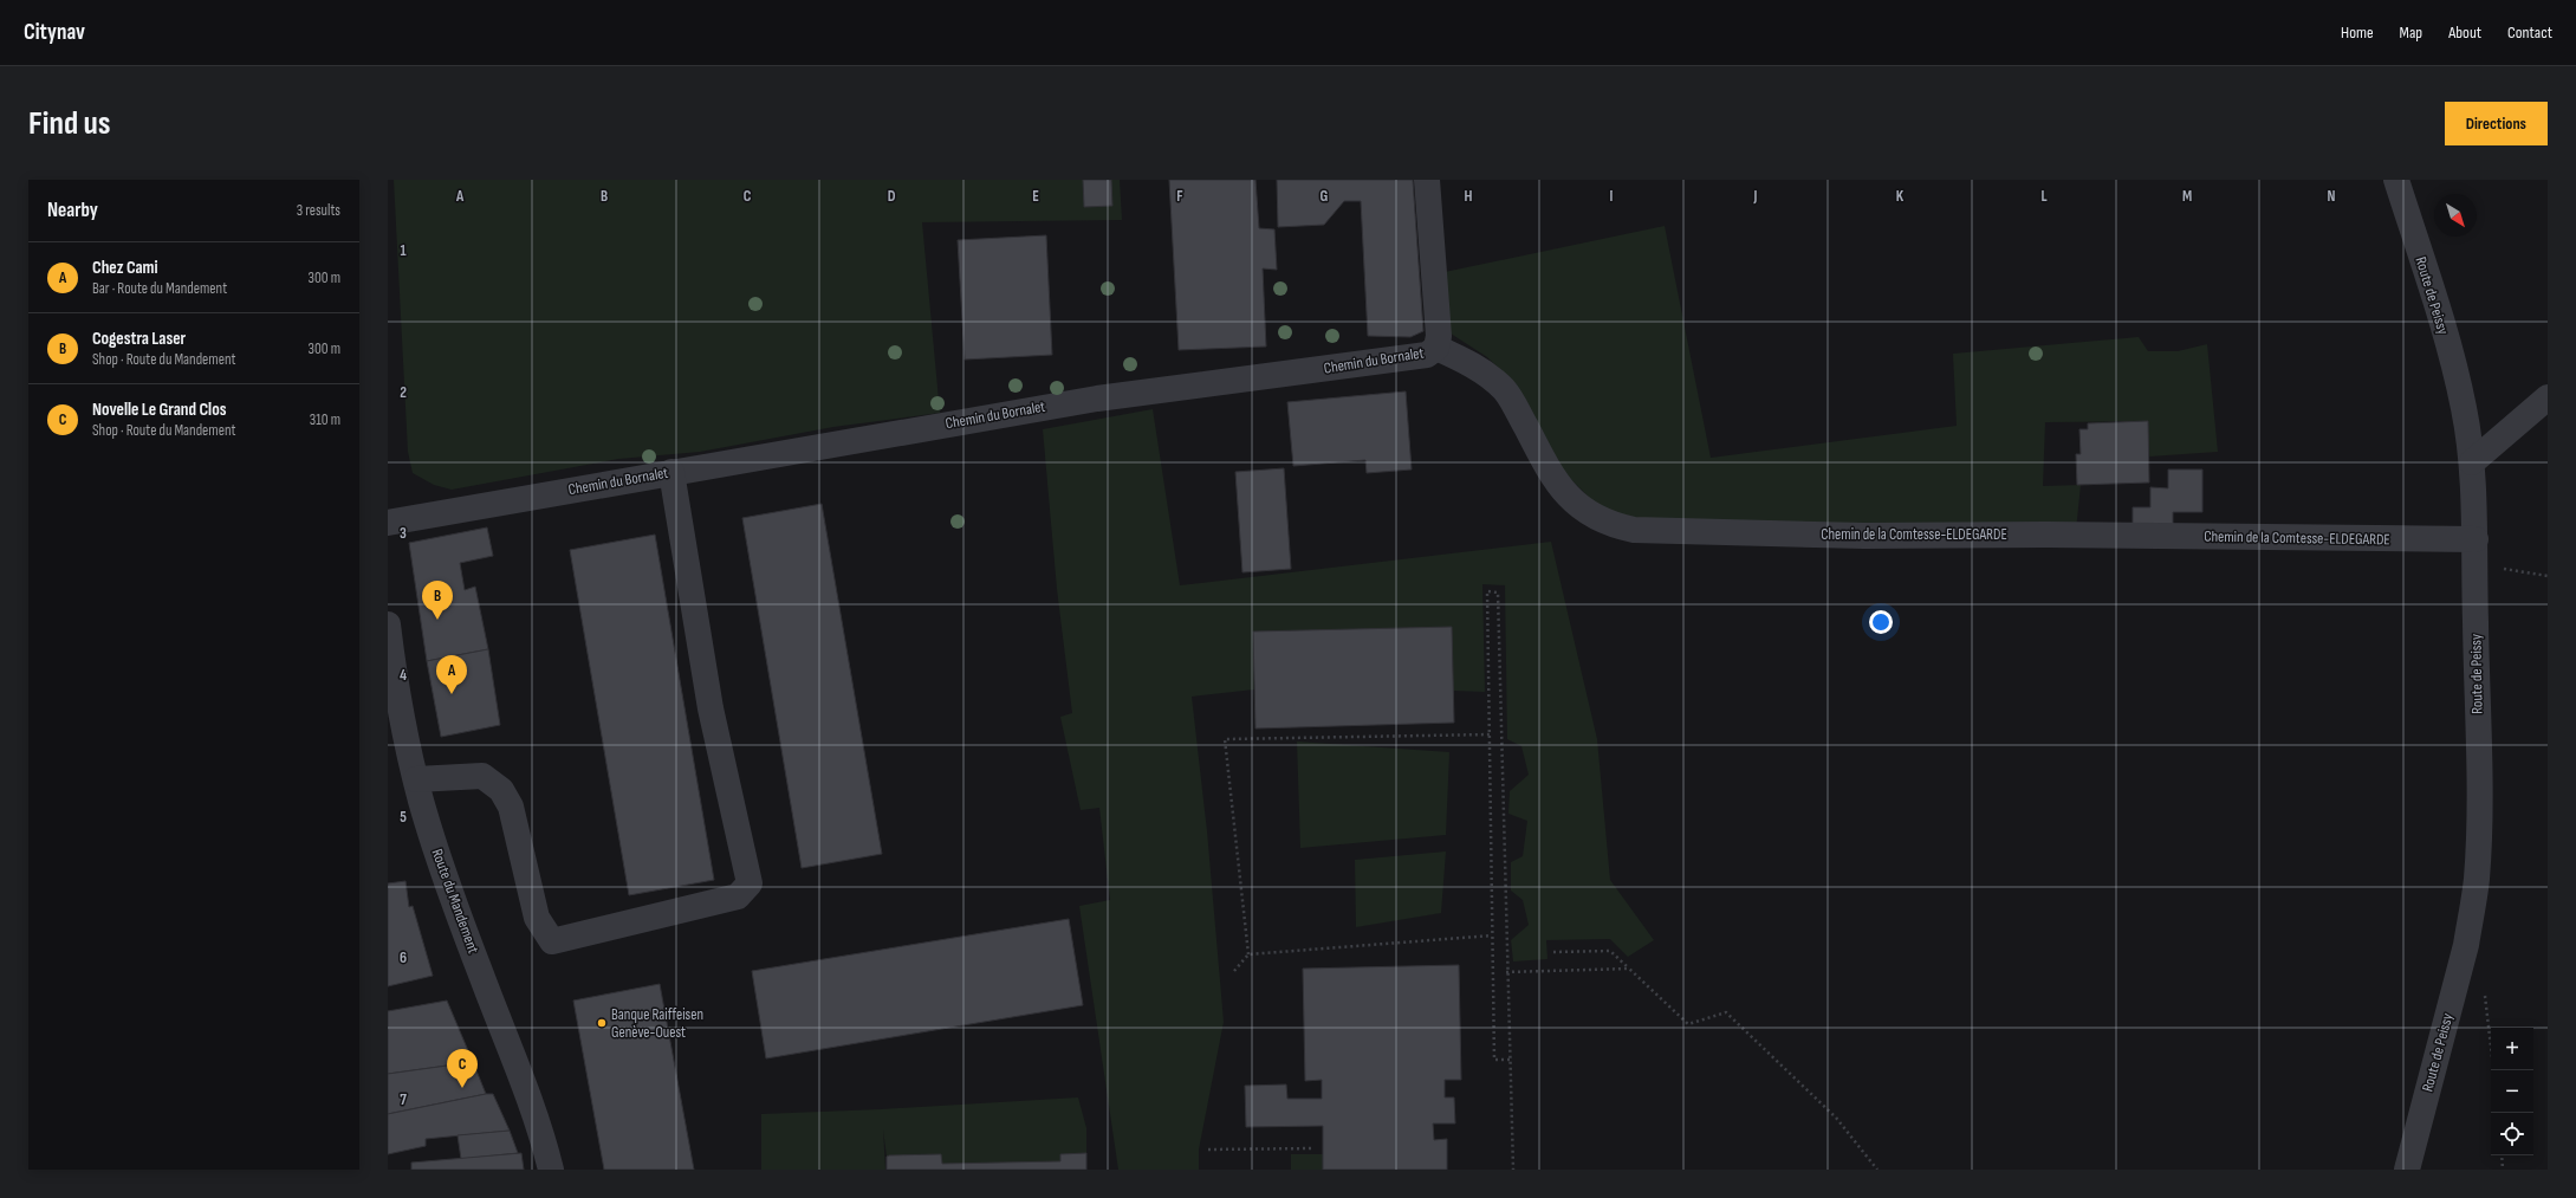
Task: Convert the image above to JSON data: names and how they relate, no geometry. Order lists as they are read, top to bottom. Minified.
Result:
{"streets":{"street":["Route de Peissy","Chemin du Bornalet","Chemin de la Comtesse-ELDEGARDE","Route du Mandement"]},"crossings":[["Route de Peissy","Chemin de la Comtesse-ELDEGARDE"],["Chemin du Bornalet","Chemin de la Comtesse-ELDEGARDE"]],"places":["Banque Raiffeisen Genève-Ouest"],"north":"bottom right","page":{"header":"Citynav","nav":["Home","Map","About","Contact"],"buttons":"Directions","title":"Find us","heading":["Nearby","3 results"],"list":[{"mark":"A","name":"Chez Cami","note":"Bar · Route du Mandement","value":"300 m"},{"mark":"B","name":"Cogestra Laser","note":"Shop · Route du Mandement","value":"300 m"},{"mark":"C","name":"Novelle Le Grand Clos","note":"Shop · Route du Mandement","value":"310 m"}],"pins":["B","A","C"],"map_buttons":["+","−"]},"grid":{"columns":["A","B","C","D","E","F","G","H","I","J","K","L","M","N"],"rows":["1","2","3","4","5","6","7"]}}
